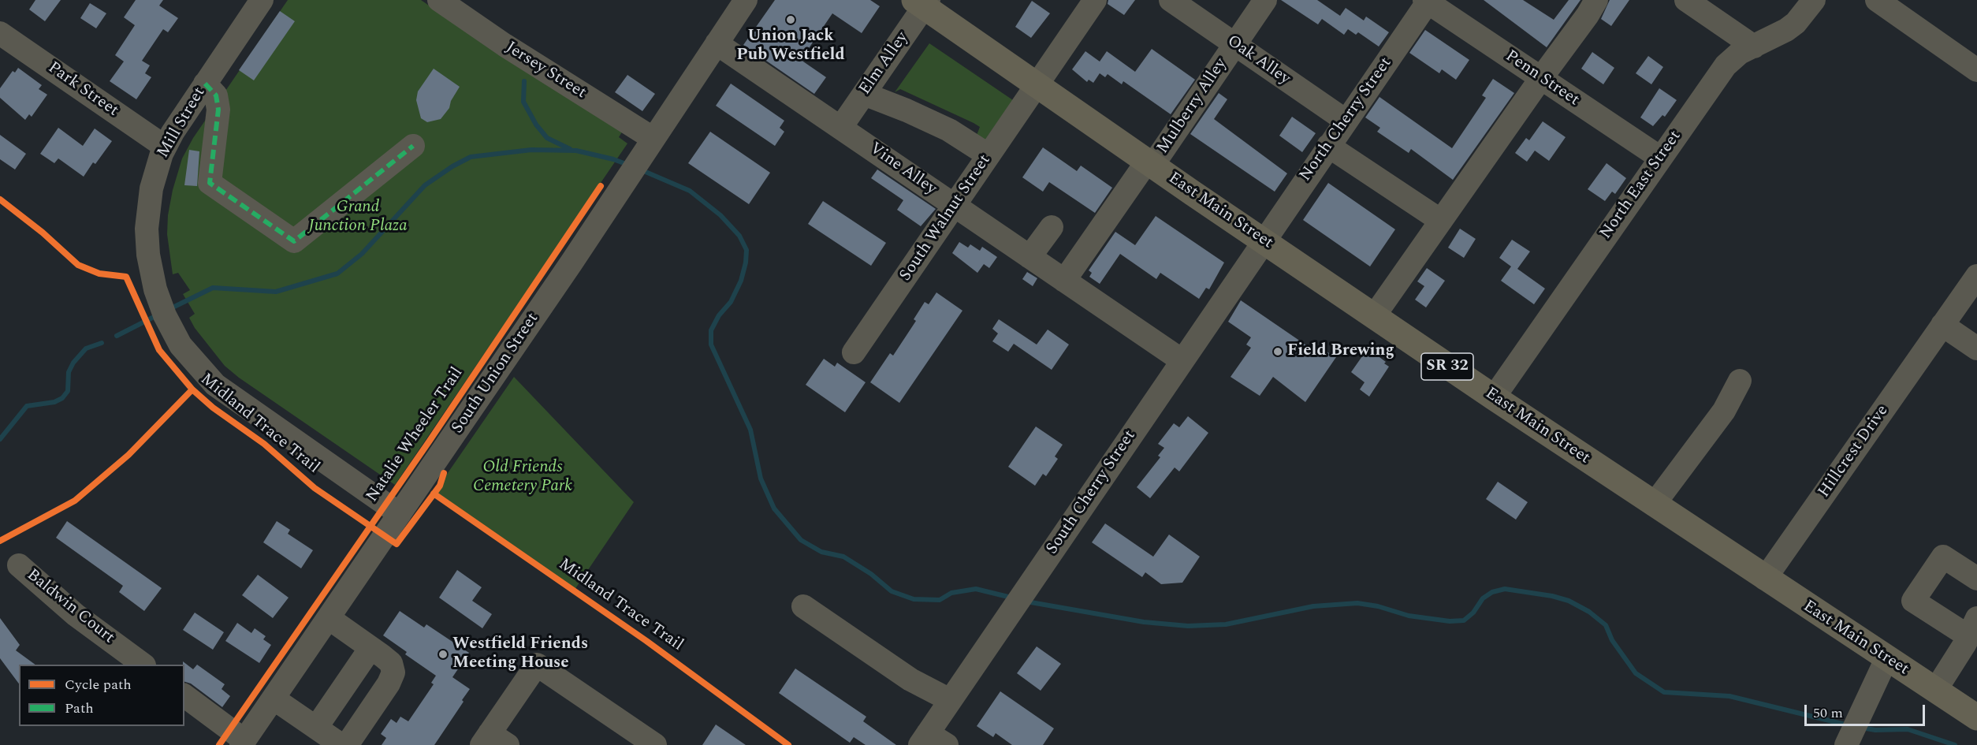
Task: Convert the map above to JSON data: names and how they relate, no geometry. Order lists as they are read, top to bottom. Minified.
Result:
{"streets":{"main road":["East Main Street","SR 32"],"street":["Oak Alley","Elm Alley","Jersey Street","Penn Street","Park Street","Mulberry Alley","North Cherry Street","Mill Street","Vine Alley","North East Street","South Walnut Street","South Union Street","Hillcrest Drive","South Cherry Street","Baldwin Court"],"cycle path":["Midland Trace Trail","Natalie Wheeler Trail"]},"crossings":[["Oak Alley","Mulberry Alley"],["Oak Alley","North Cherry Street"],["Elm Alley","Vine Alley"],["Elm Alley","East Main Street"],["Jersey Street","South Union Street"],["Penn Street","North Cherry Street"],["Penn Street","North East Street"],["Park Street","Mill Street"],["Mulberry Alley","Vine Alley"],["Mulberry Alley","East Main Street"],["North Cherry Street","East Main Street"],["North Cherry Street","South Cherry Street"],["Mill Street","South Union Street"],["Vine Alley","South Walnut Street"],["Vine Alley","South Union Street"],["Vine Alley","South Cherry Street"],["North East Street","East Main Street"],["East Main Street","South Walnut Street"],["East Main Street","Hillcrest Drive"],["East Main Street","South Cherry Street"]],"parks":["Grand Junction Plaza","Old Friends Cemetery Park"],"places":["Union Jack Pub Westfield","Field Brewing","Westfield Friends Meeting House"],"legend":["Cycle path","Path"],"scale_bar":"50 m"}
